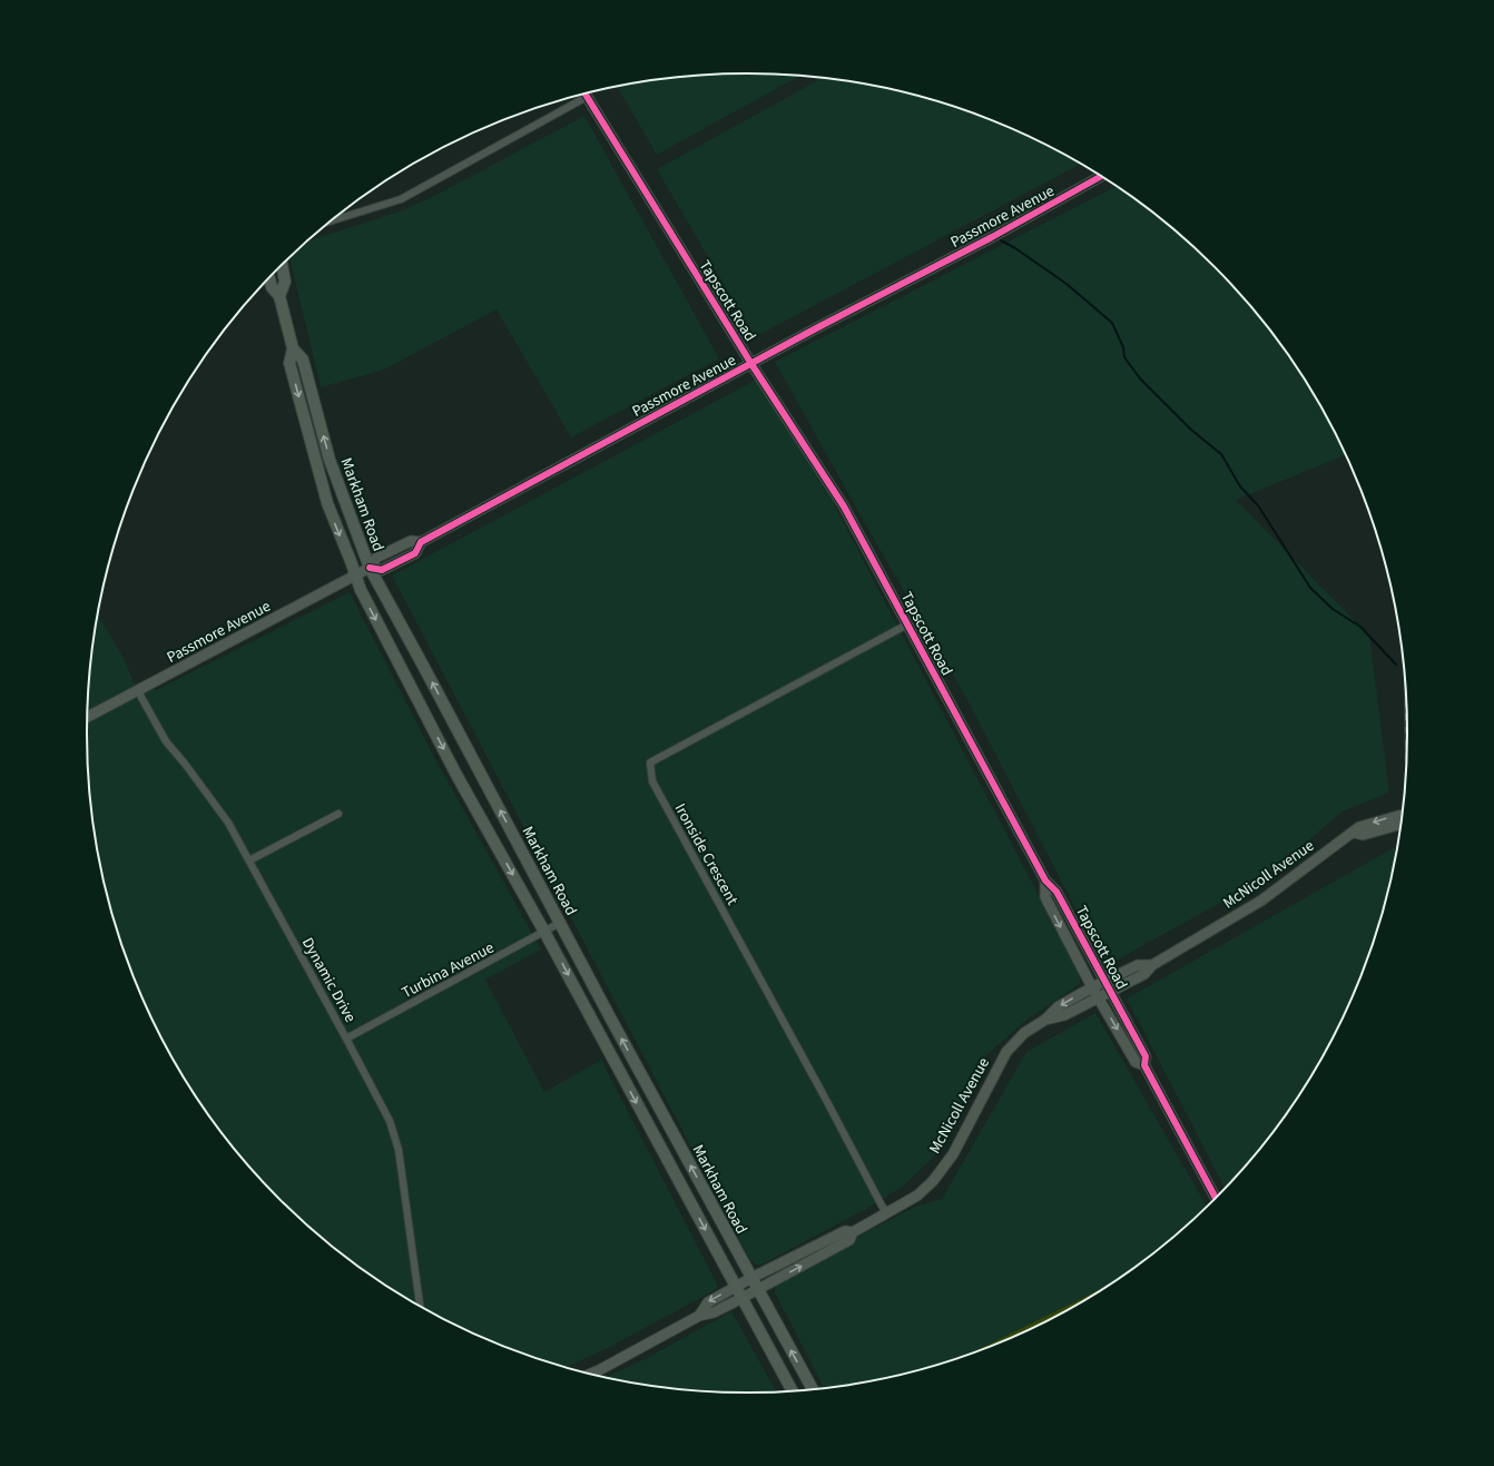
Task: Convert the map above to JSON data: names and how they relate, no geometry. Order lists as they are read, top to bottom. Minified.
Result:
{"streets":{"main road":["Markham Road"],"street":["Passmore Avenue","Tapscott Road","Ironside Crescent","McNicoll Avenue","Turbina Avenue","Dynamic Drive"]},"crossings":[["Passmore Avenue","Tapscott Road"],["Passmore Avenue","Markham Road"],["Passmore Avenue","Dynamic Drive"],["Tapscott Road","Ironside Crescent"],["Tapscott Road","McNicoll Avenue"],["Markham Road","McNicoll Avenue"],["Markham Road","Turbina Avenue"],["Ironside Crescent","McNicoll Avenue"],["Turbina Avenue","Dynamic Drive"]]}
